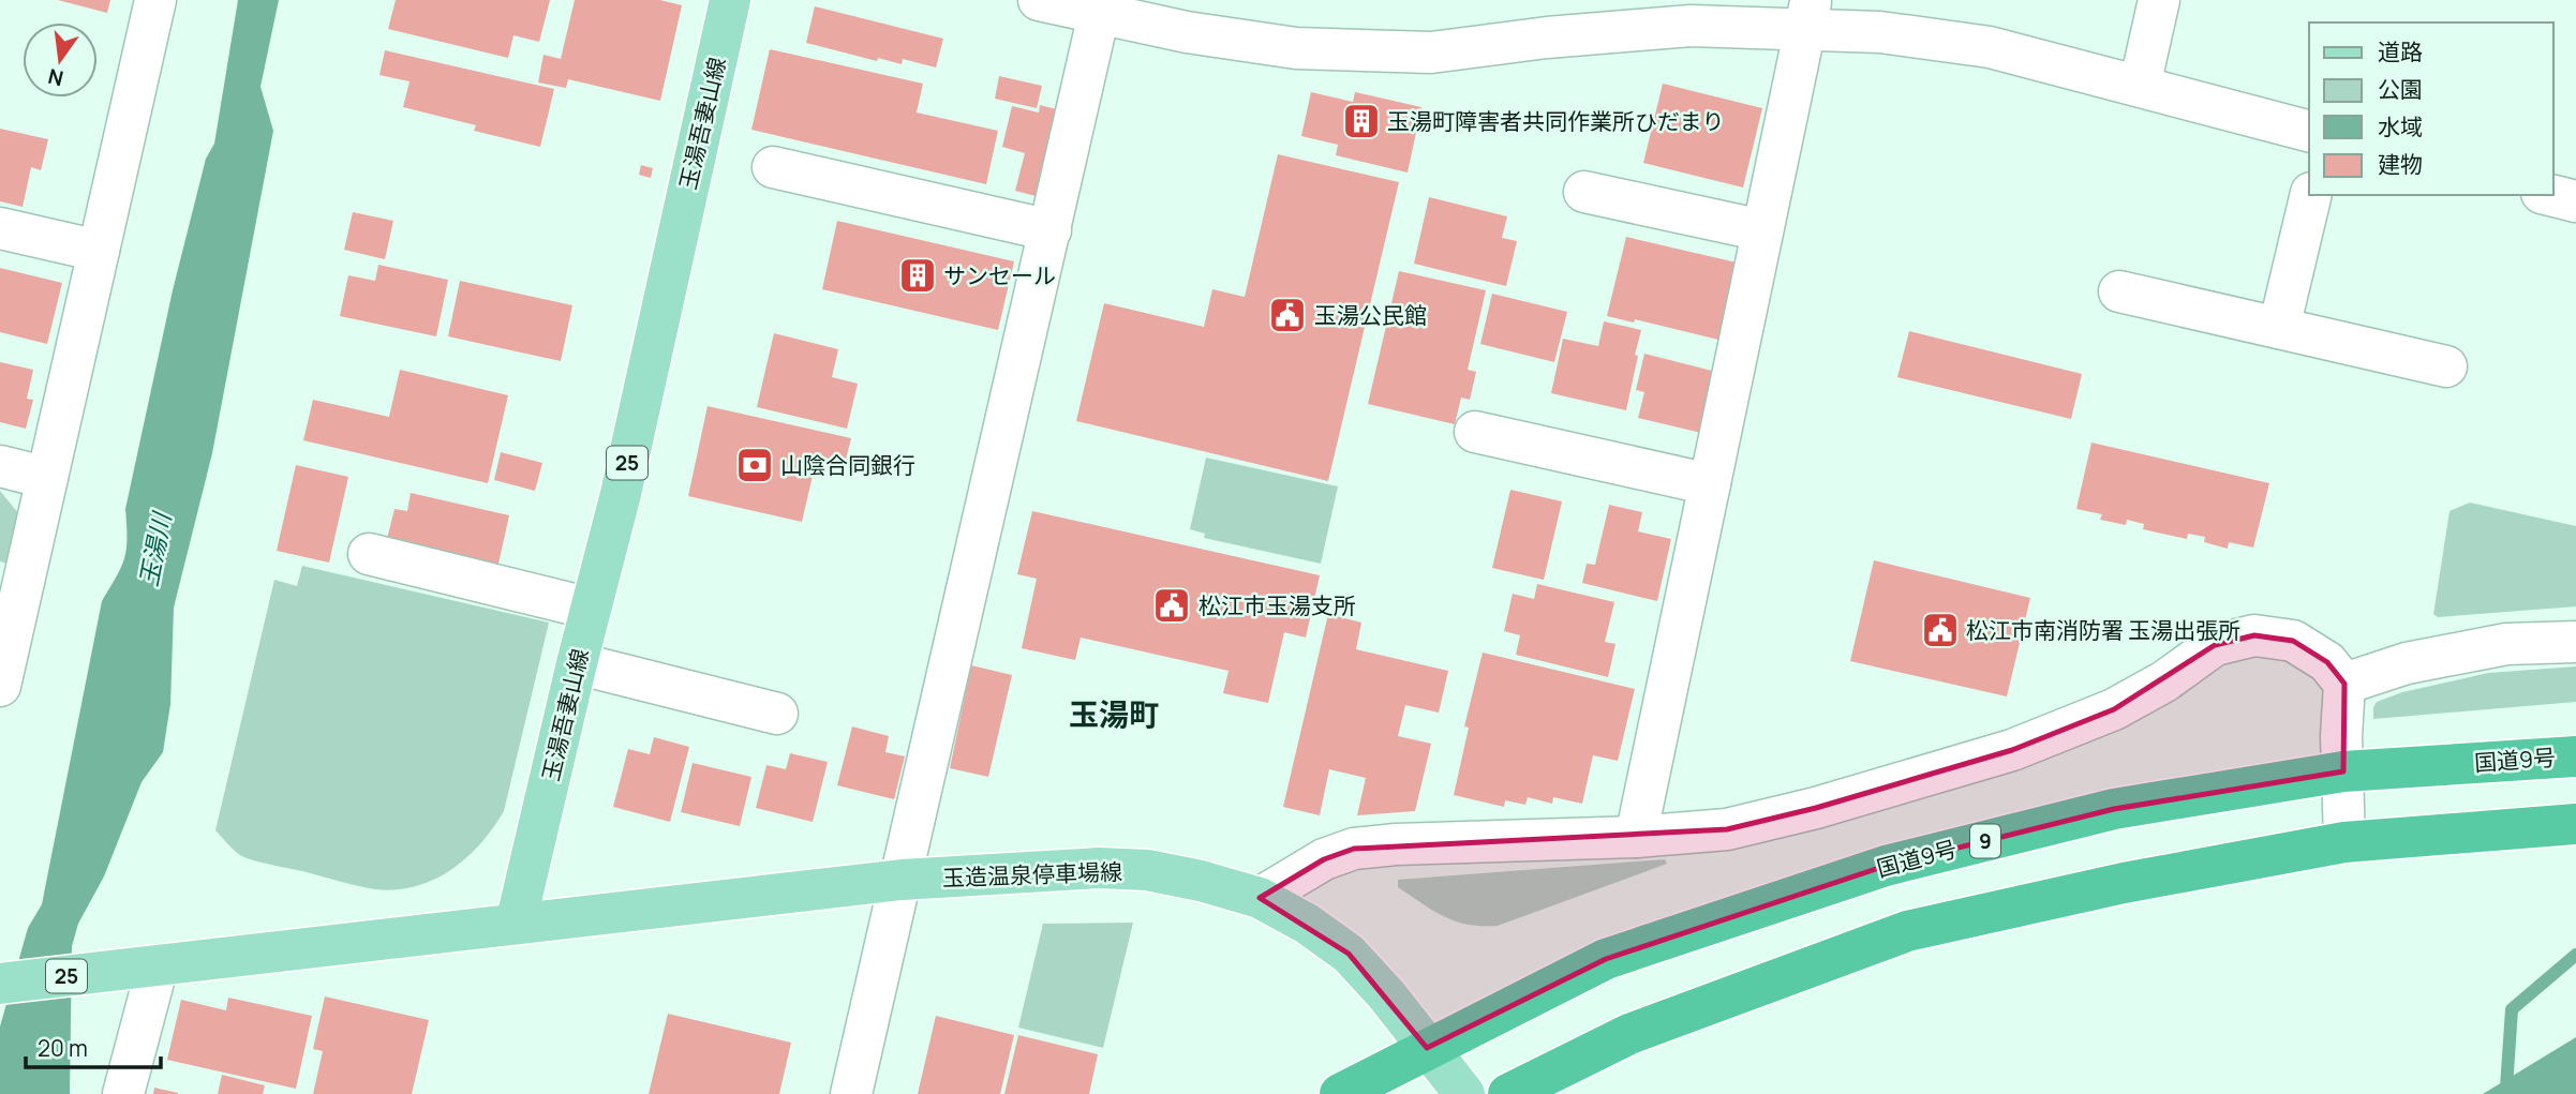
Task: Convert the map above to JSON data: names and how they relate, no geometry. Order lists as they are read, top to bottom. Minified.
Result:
{"streets":{"highway":["国道9号","9"],"main road":["玉湯吾妻山線","25","玉造温泉停車場線"]},"crossings":[["玉湯吾妻山線","25"],["玉湯吾妻山線","玉造温泉停車場線"],["25","玉造温泉停車場線"],["国道9号","玉造温泉停車場線"]],"districts":["玉湯町"],"water":["玉湯川"],"places":{"building":["玉湯町障害者共同作業所ひだまり","サンセール"],"public building":["玉湯公民館","松江市玉湯支所","松江市南消防署 玉湯出張所"],"bank":["山陰合同銀行"]},"legend":["道路","公園","水域","建物"],"scale_bar":"20 m","north":"bottom"}
